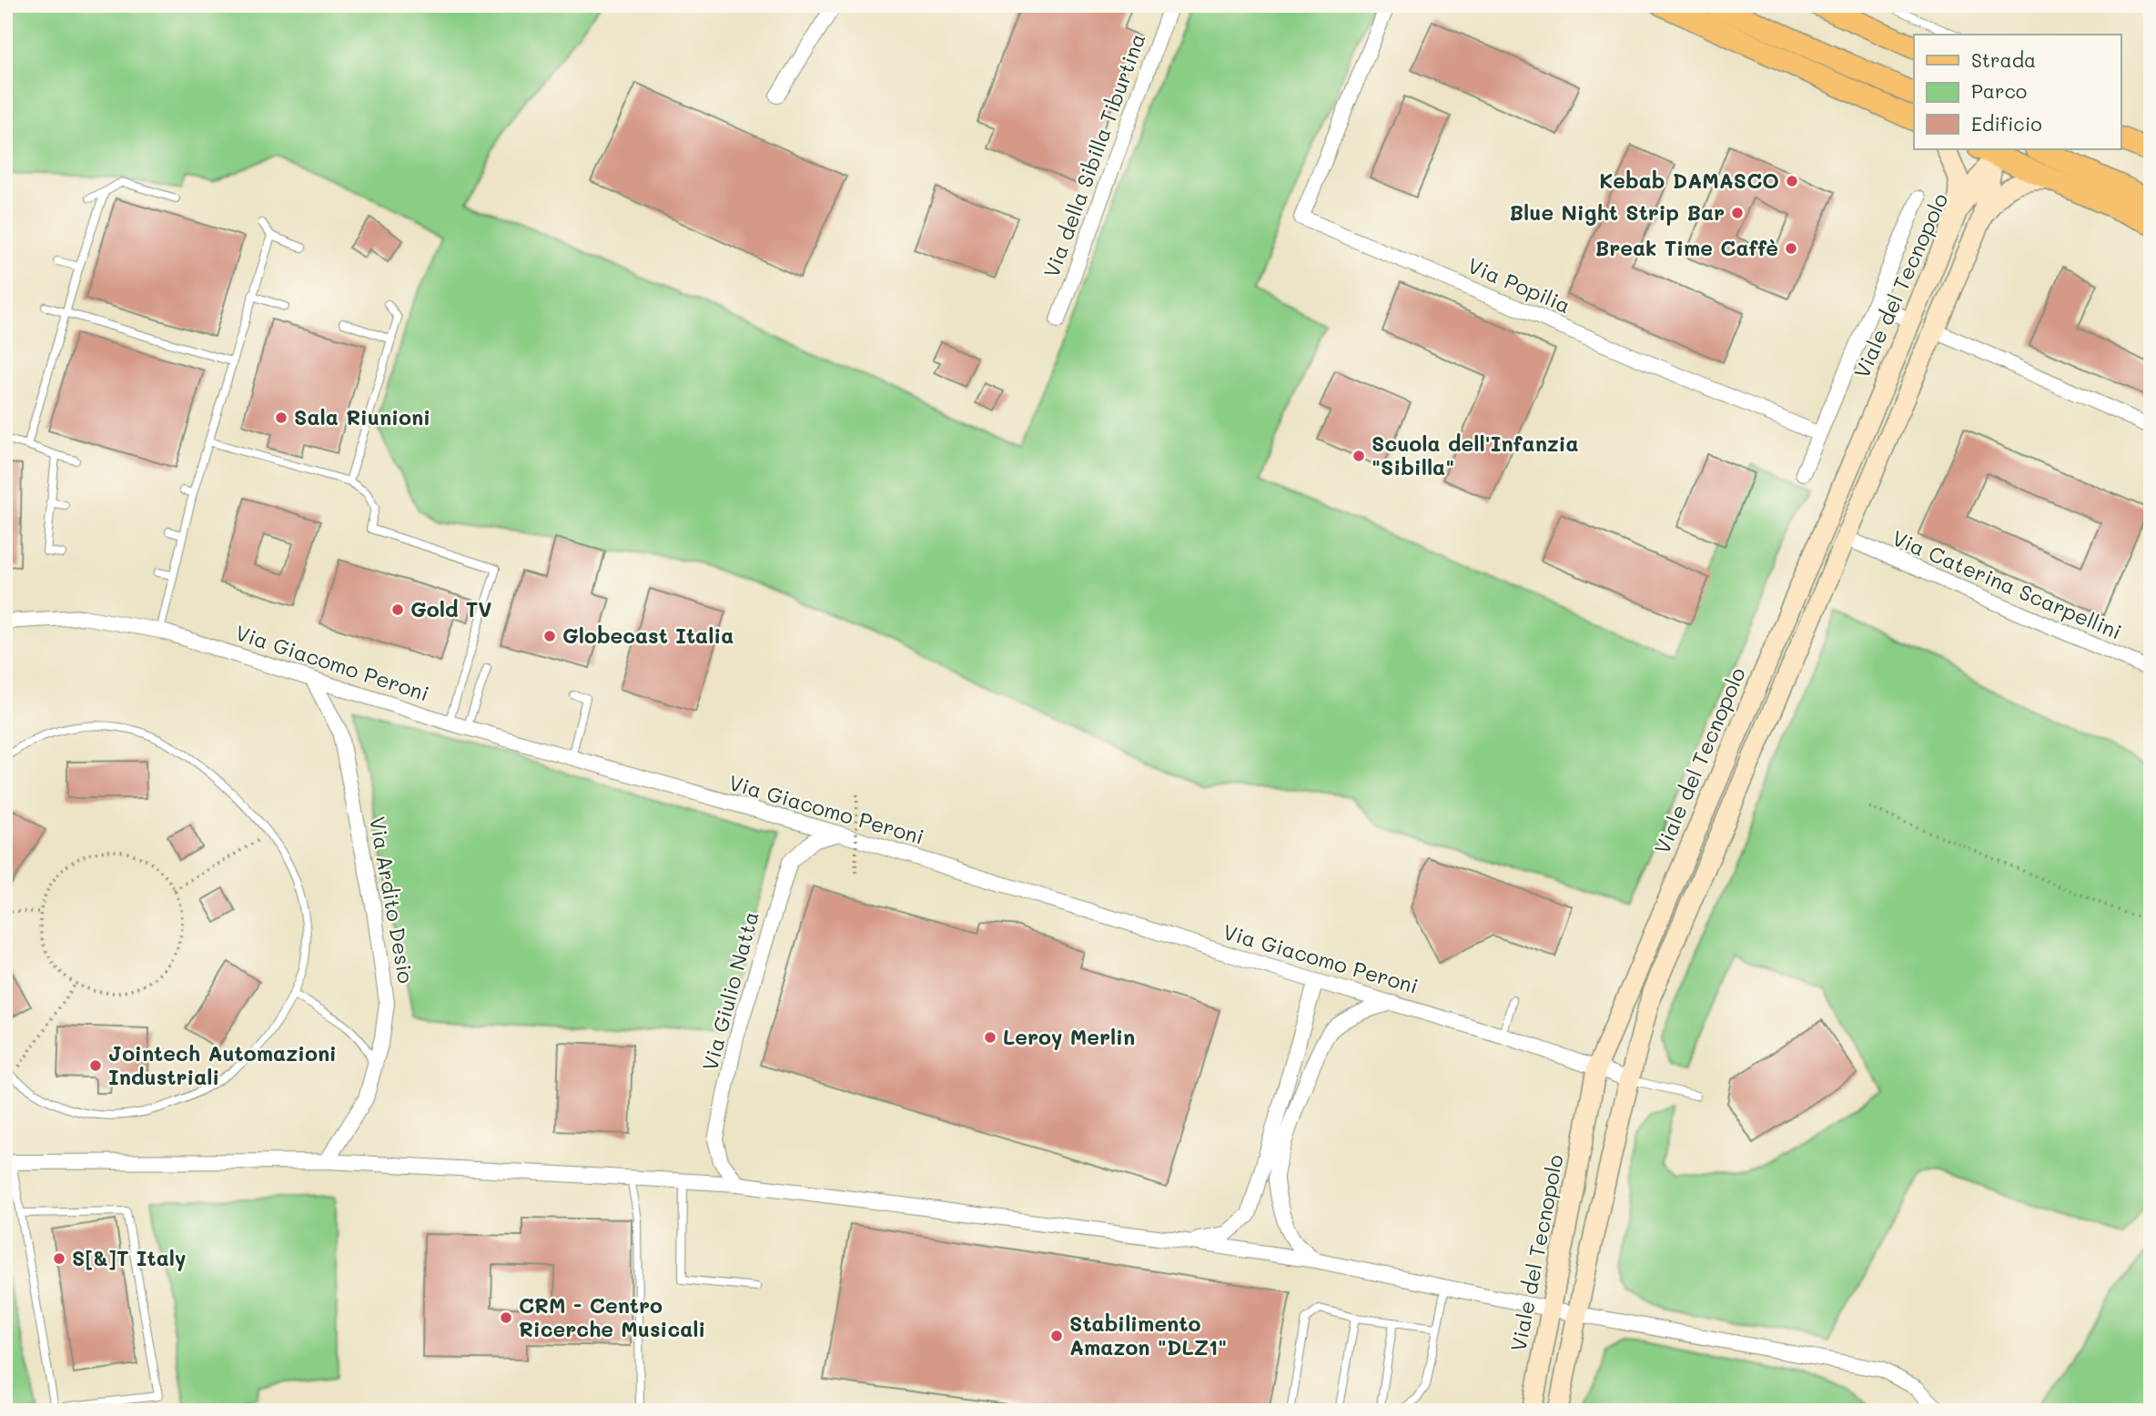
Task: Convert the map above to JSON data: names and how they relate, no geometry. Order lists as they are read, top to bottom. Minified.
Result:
{"streets":{"main road":["Viale del Tecnopolo"],"street":["Via della Sibilla Tiburtina","Via Popilia","Via Caterina Scarpellini","Via Giacomo Peroni","Via Ardito Desio","Via Giulio Natta"]},"crossings":[["Viale del Tecnopolo","Via Giacomo Peroni"],["Via Giacomo Peroni","Via Ardito Desio"],["Via Giacomo Peroni","Via Giulio Natta"]],"places":["Kebab DAMASCO","Blue Night Strip Bar","Break Time Caffè","Sala Riunioni","Scuola dell'Infanzia \"Sibilla\"","Gold TV","Globecast Italia","Leroy Merlin","Jointech Automazioni Industriali","S[&]T Italy","CRM - Centro Ricerche Musicali","Stabilimento Amazon \"DLZ1\""],"legend":["Strada","Parco","Edificio"]}
